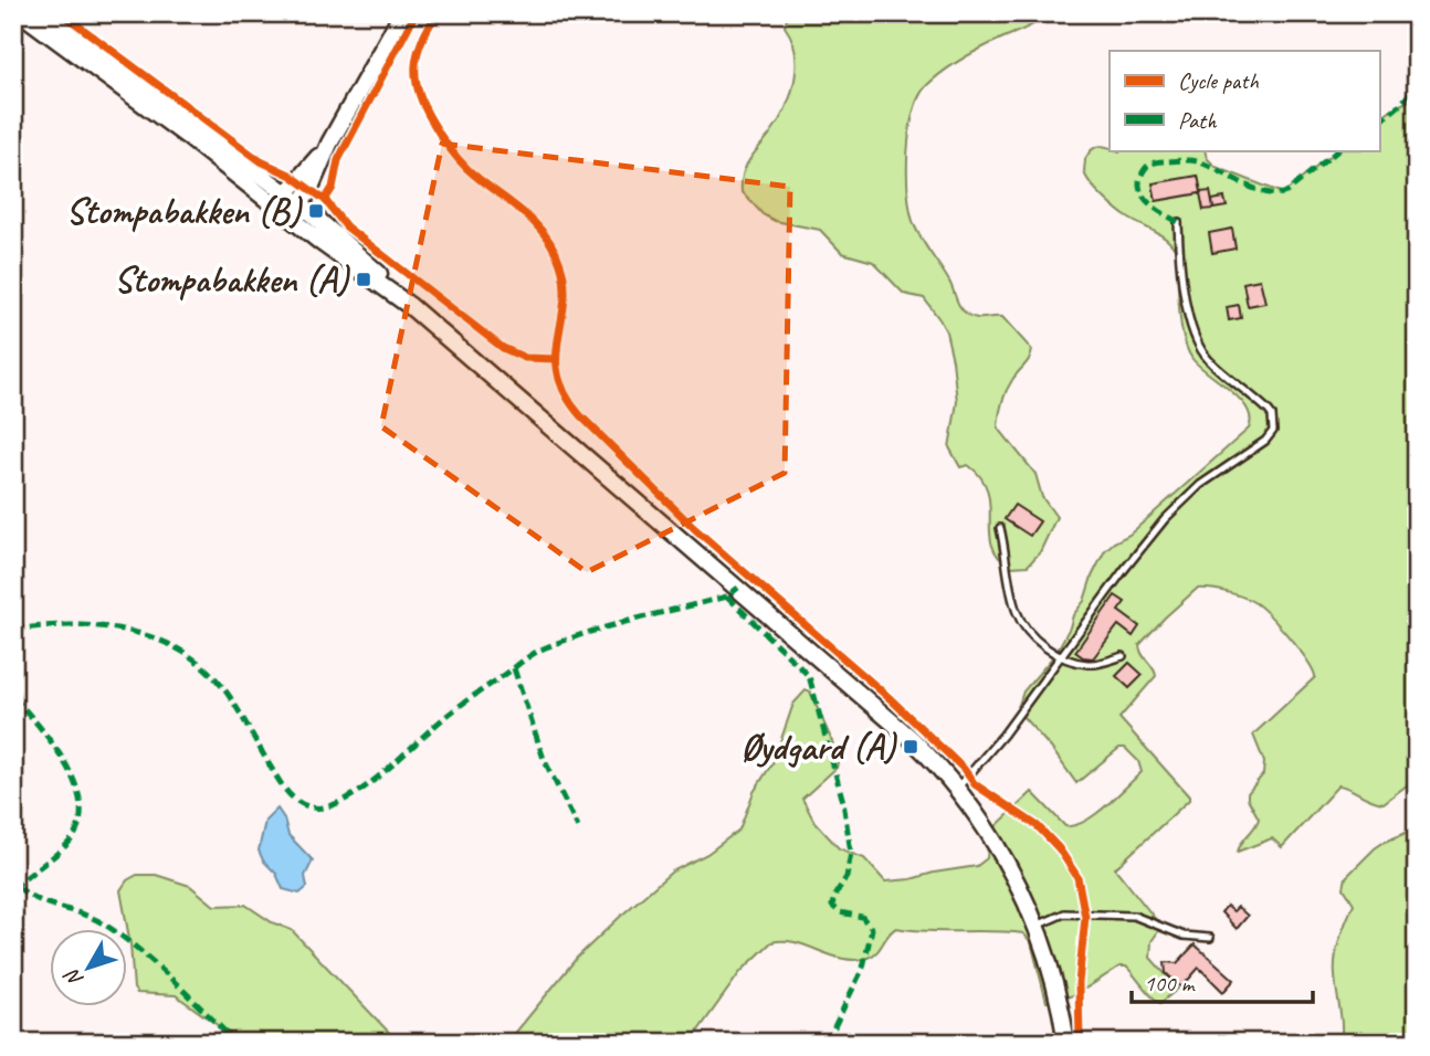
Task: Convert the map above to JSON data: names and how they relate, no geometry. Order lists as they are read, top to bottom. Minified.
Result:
{"places":{"transit":["Stompabakken (B)","Stompabakken (A)","Øydgard (A)"]},"legend":["Cycle path","Path"],"scale_bar":"100 m","north":"bottom left"}
